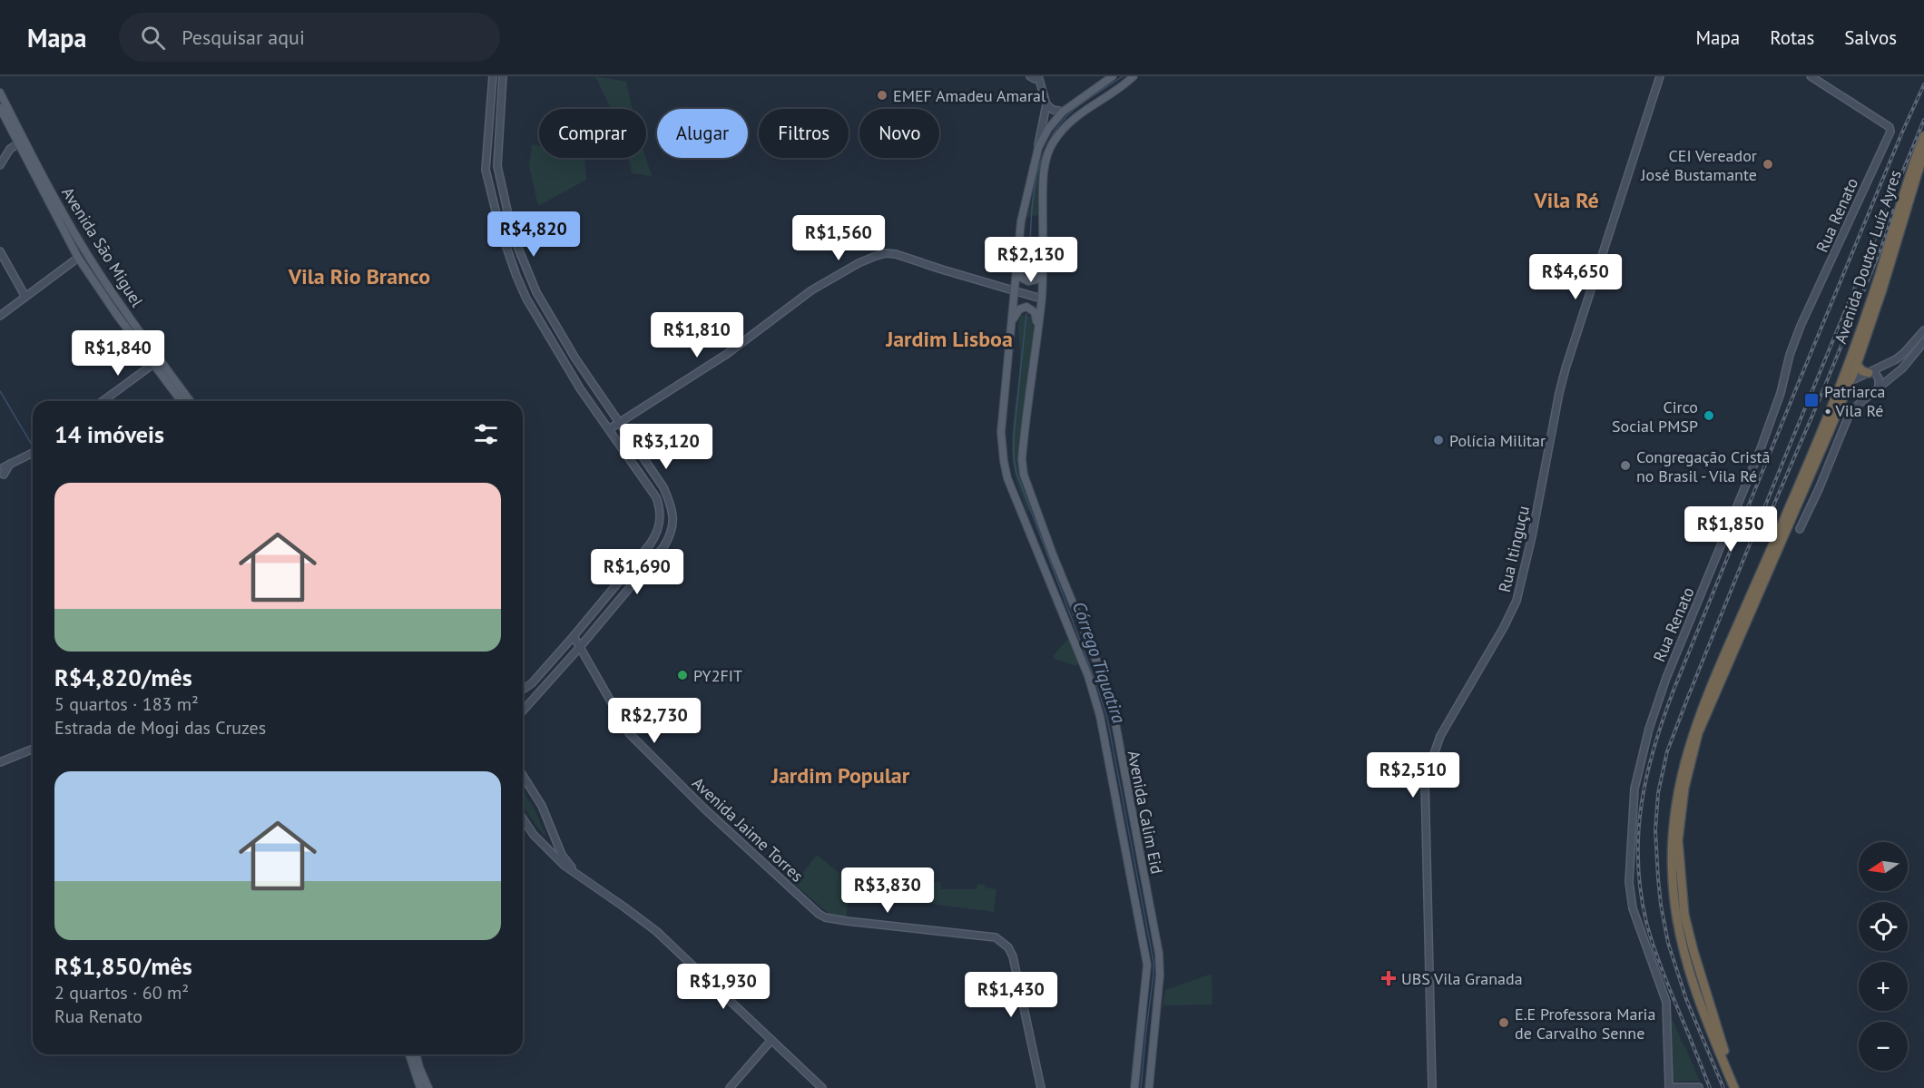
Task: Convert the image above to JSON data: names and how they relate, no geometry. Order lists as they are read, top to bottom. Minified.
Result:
{"streets":{"highway":["Avenida Doutor Luíz Ayres"],"main road":["Rua Renato","Avenida São Miguel","Rua Itinguçu","Avenida Calim Eid","Avenida Jaime Torres"]},"districts":["Vila Ré","Vila Rio Branco","Jardim Lisboa","Jardim Popular"],"water":["Córrego Tiquatira"],"places":{"other":["EMEF Amadeu Amaral","CEI Vereador José Bustamante","Circo Social PMSP","Polícia Militar","Congregação Cristã no Brasil - Vila Ré","PY2FIT","E.E Professora Maria de Carvalho Senne"],"transit":["Patriarca • Vila Ré"],"health":["UBS Vila Granada"]},"north":"left","page":{"header":"Mapa","search":"Pesquisar aqui","nav":["Mapa","Rotas","Salvos"],"chip":["Comprar","Alugar","Filtros","Novo"],"price":["R$4,820","R$1,560","R$2,130","R$4,650","R$1,810","R$1,840","R$3,120","R$1,850","R$1,690","R$2,730","R$2,510","R$3,830","R$1,930","R$1,430"],"heading":"14 imóveis","list":[{"name":"R$4,820/mês","note":"5 quartos · 183 m² · Estrada de Mogi das Cruzes"},{"name":"R$1,850/mês","note":"2 quartos · 60 m² · Rua Renato"}],"map_buttons":["+","−"]}}
